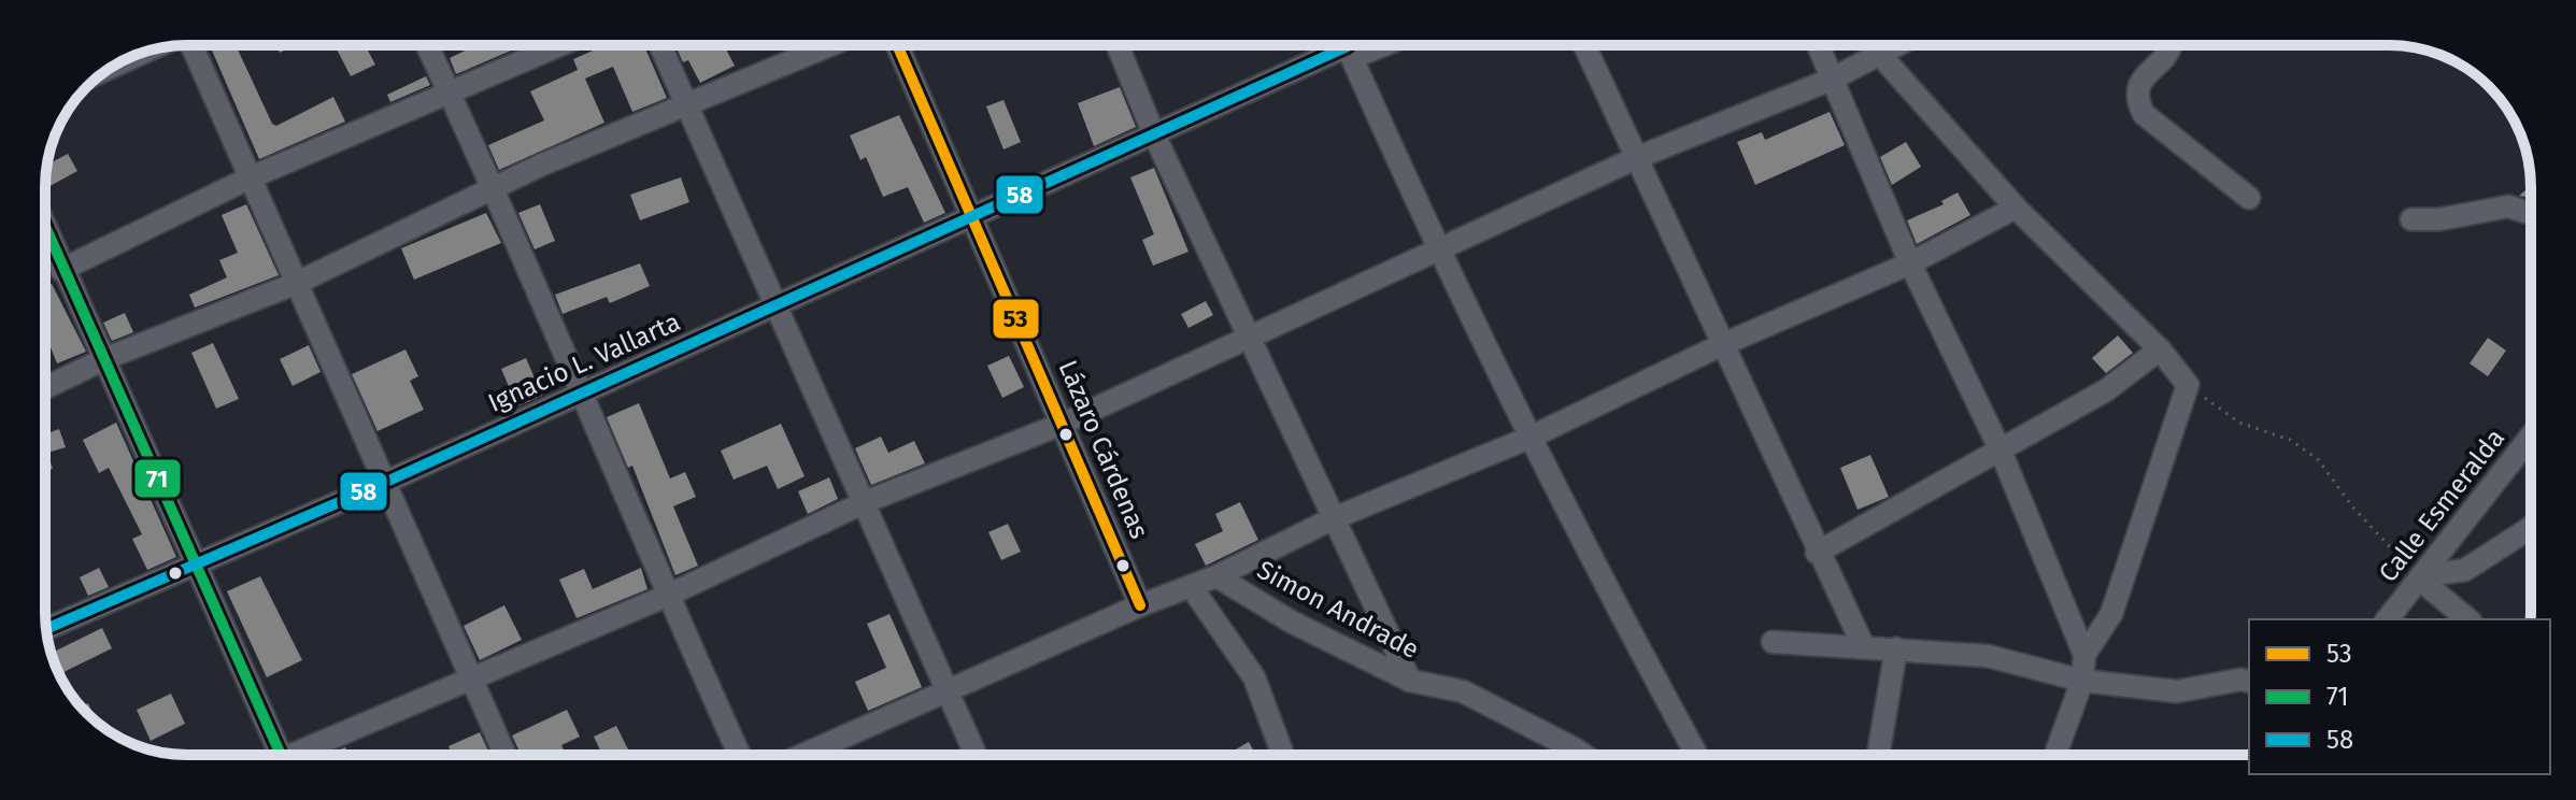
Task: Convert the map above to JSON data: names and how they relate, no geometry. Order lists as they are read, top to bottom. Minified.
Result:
{"streets":{"street":["Ignacio L. Vallarta","Lázaro Cárdenas","Calle Esmeralda","Simon Andrade"]},"crossings":[["Ignacio L. Vallarta","Lázaro Cárdenas"],["Lázaro Cárdenas","Simon Andrade"]],"lines":["transit line 53","transit line 58","transit line 71"],"legend":["53","71","58"]}
